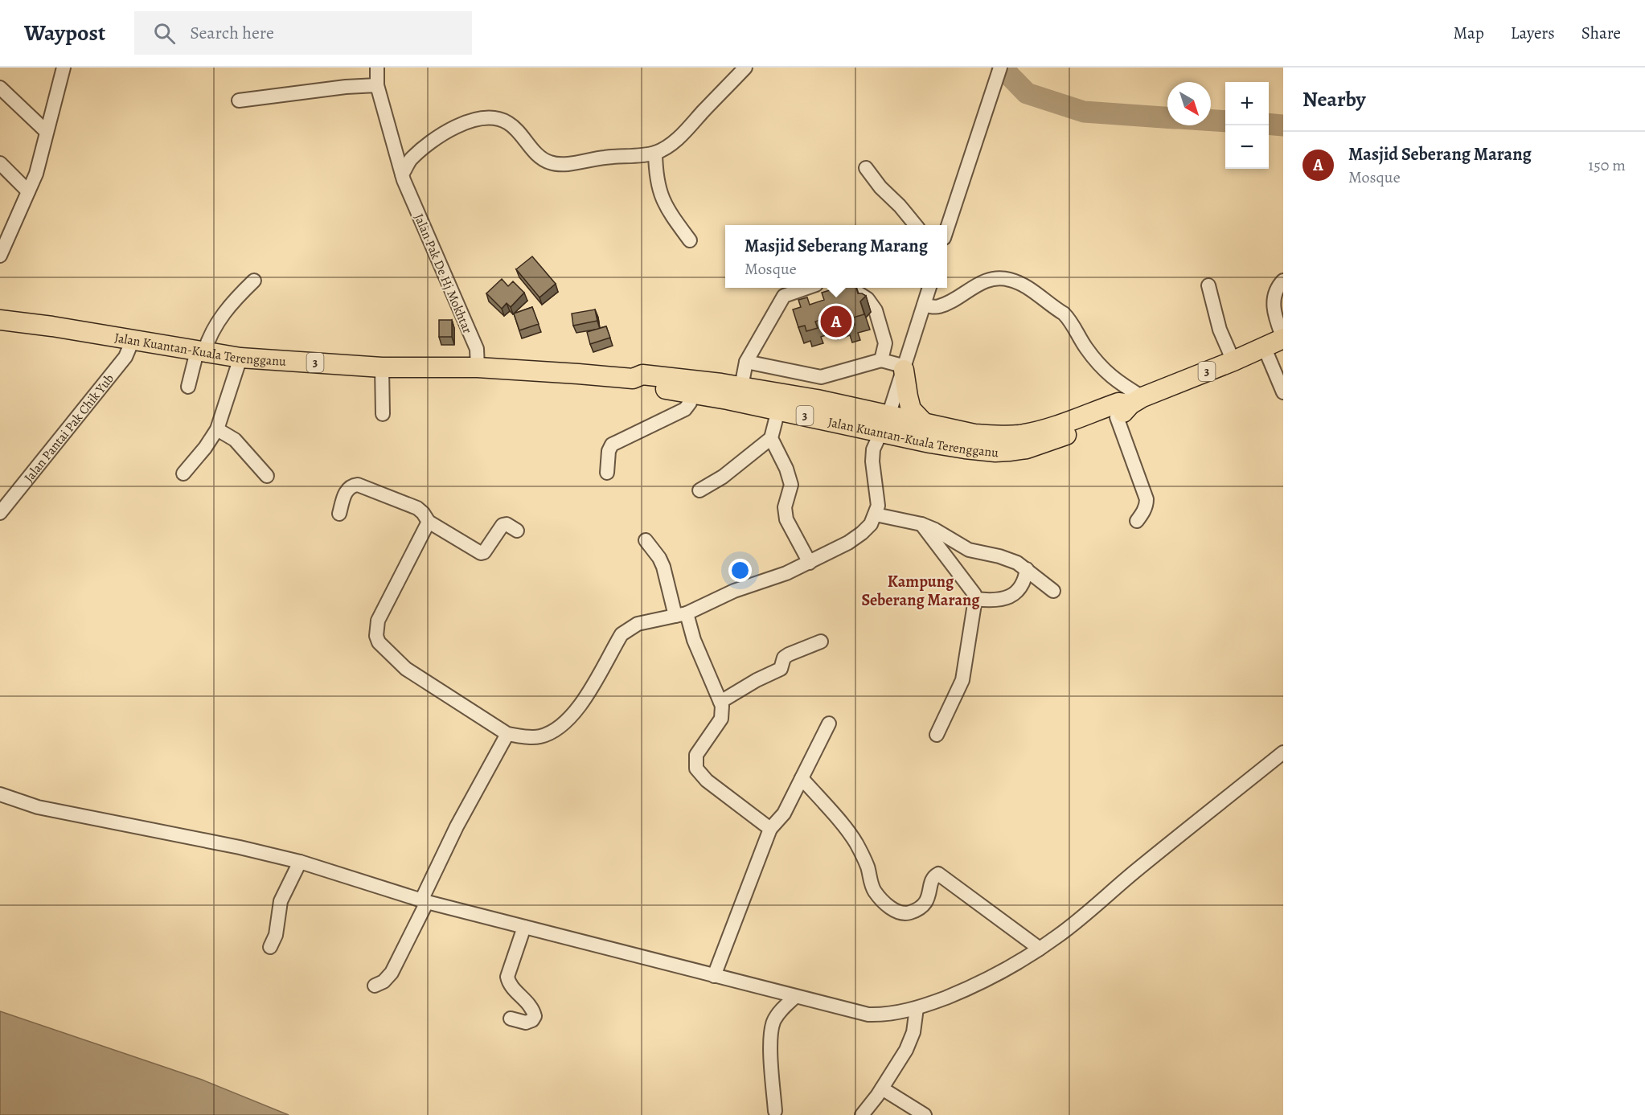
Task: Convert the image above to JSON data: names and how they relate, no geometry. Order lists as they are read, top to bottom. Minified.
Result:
{"streets":{"highway":["Jalan Kuantan-Kuala Terengganu","3"],"street":["Jalan Pak De Hj Mokhtar","Jalan Pantai Pak Chik Yub"]},"crossings":[["Jalan Pak De Hj Mokhtar","Jalan Kuantan-Kuala Terengganu"],["Jalan Kuantan-Kuala Terengganu","Jalan Pantai Pak Chik Yub"]],"districts":["Kampung Seberang Marang"],"north":"bottom right","page":{"header":"Waypost","search":"Search here","nav":["Map","Layers","Share"],"heading":"Nearby","map_buttons":["+","−"],"list":[{"mark":"A","name":"Masjid Seberang Marang","note":"Mosque","value":"150 m"}],"popup":["Masjid Seberang Marang","Mosque"],"pins":"A"}}
